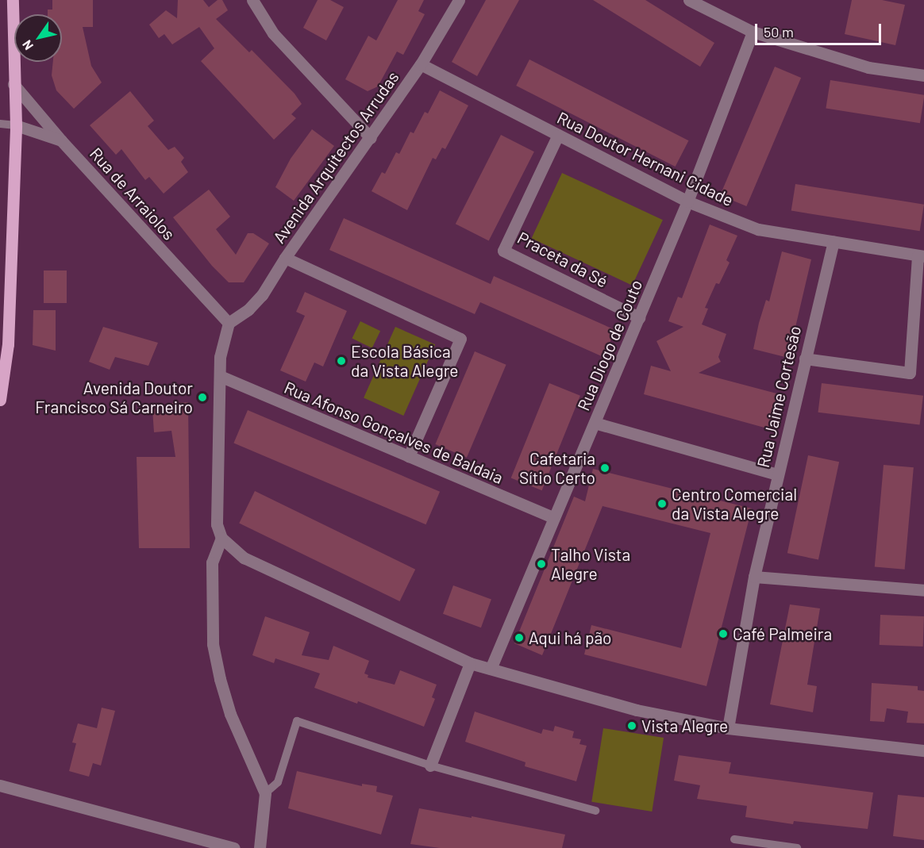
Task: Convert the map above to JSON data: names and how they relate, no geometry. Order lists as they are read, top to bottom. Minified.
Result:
{"streets":{"street":["Avenida Arquitectos Arrudas","Rua Doutor Hernani Cidade","Rua de Arraiolos","Praceta da Sé","Rua Diogo de Couto","Rua Jaime Cortesão","Rua Afonso Gonçalves de Baldaia"]},"crossings":[["Avenida Arquitectos Arrudas","Rua Doutor Hernani Cidade"],["Avenida Arquitectos Arrudas","Rua de Arraiolos"],["Rua Doutor Hernani Cidade","Praceta da Sé"],["Rua Doutor Hernani Cidade","Rua Diogo de Couto"],["Rua Doutor Hernani Cidade","Rua Jaime Cortesão"],["Praceta da Sé","Rua Diogo de Couto"],["Rua Diogo de Couto","Rua Afonso Gonçalves de Baldaia"]],"places":["Escola Básica da Vista Alegre","Avenida Doutor Francisco Sá Carneiro","Cafetaria Sítio Certo","Centro Comercial da Vista Alegre","Talho Vista Alegre","Café Palmeira","Aqui há pão","Vista Alegre"],"scale_bar":"50 m","north":"bottom left"}
